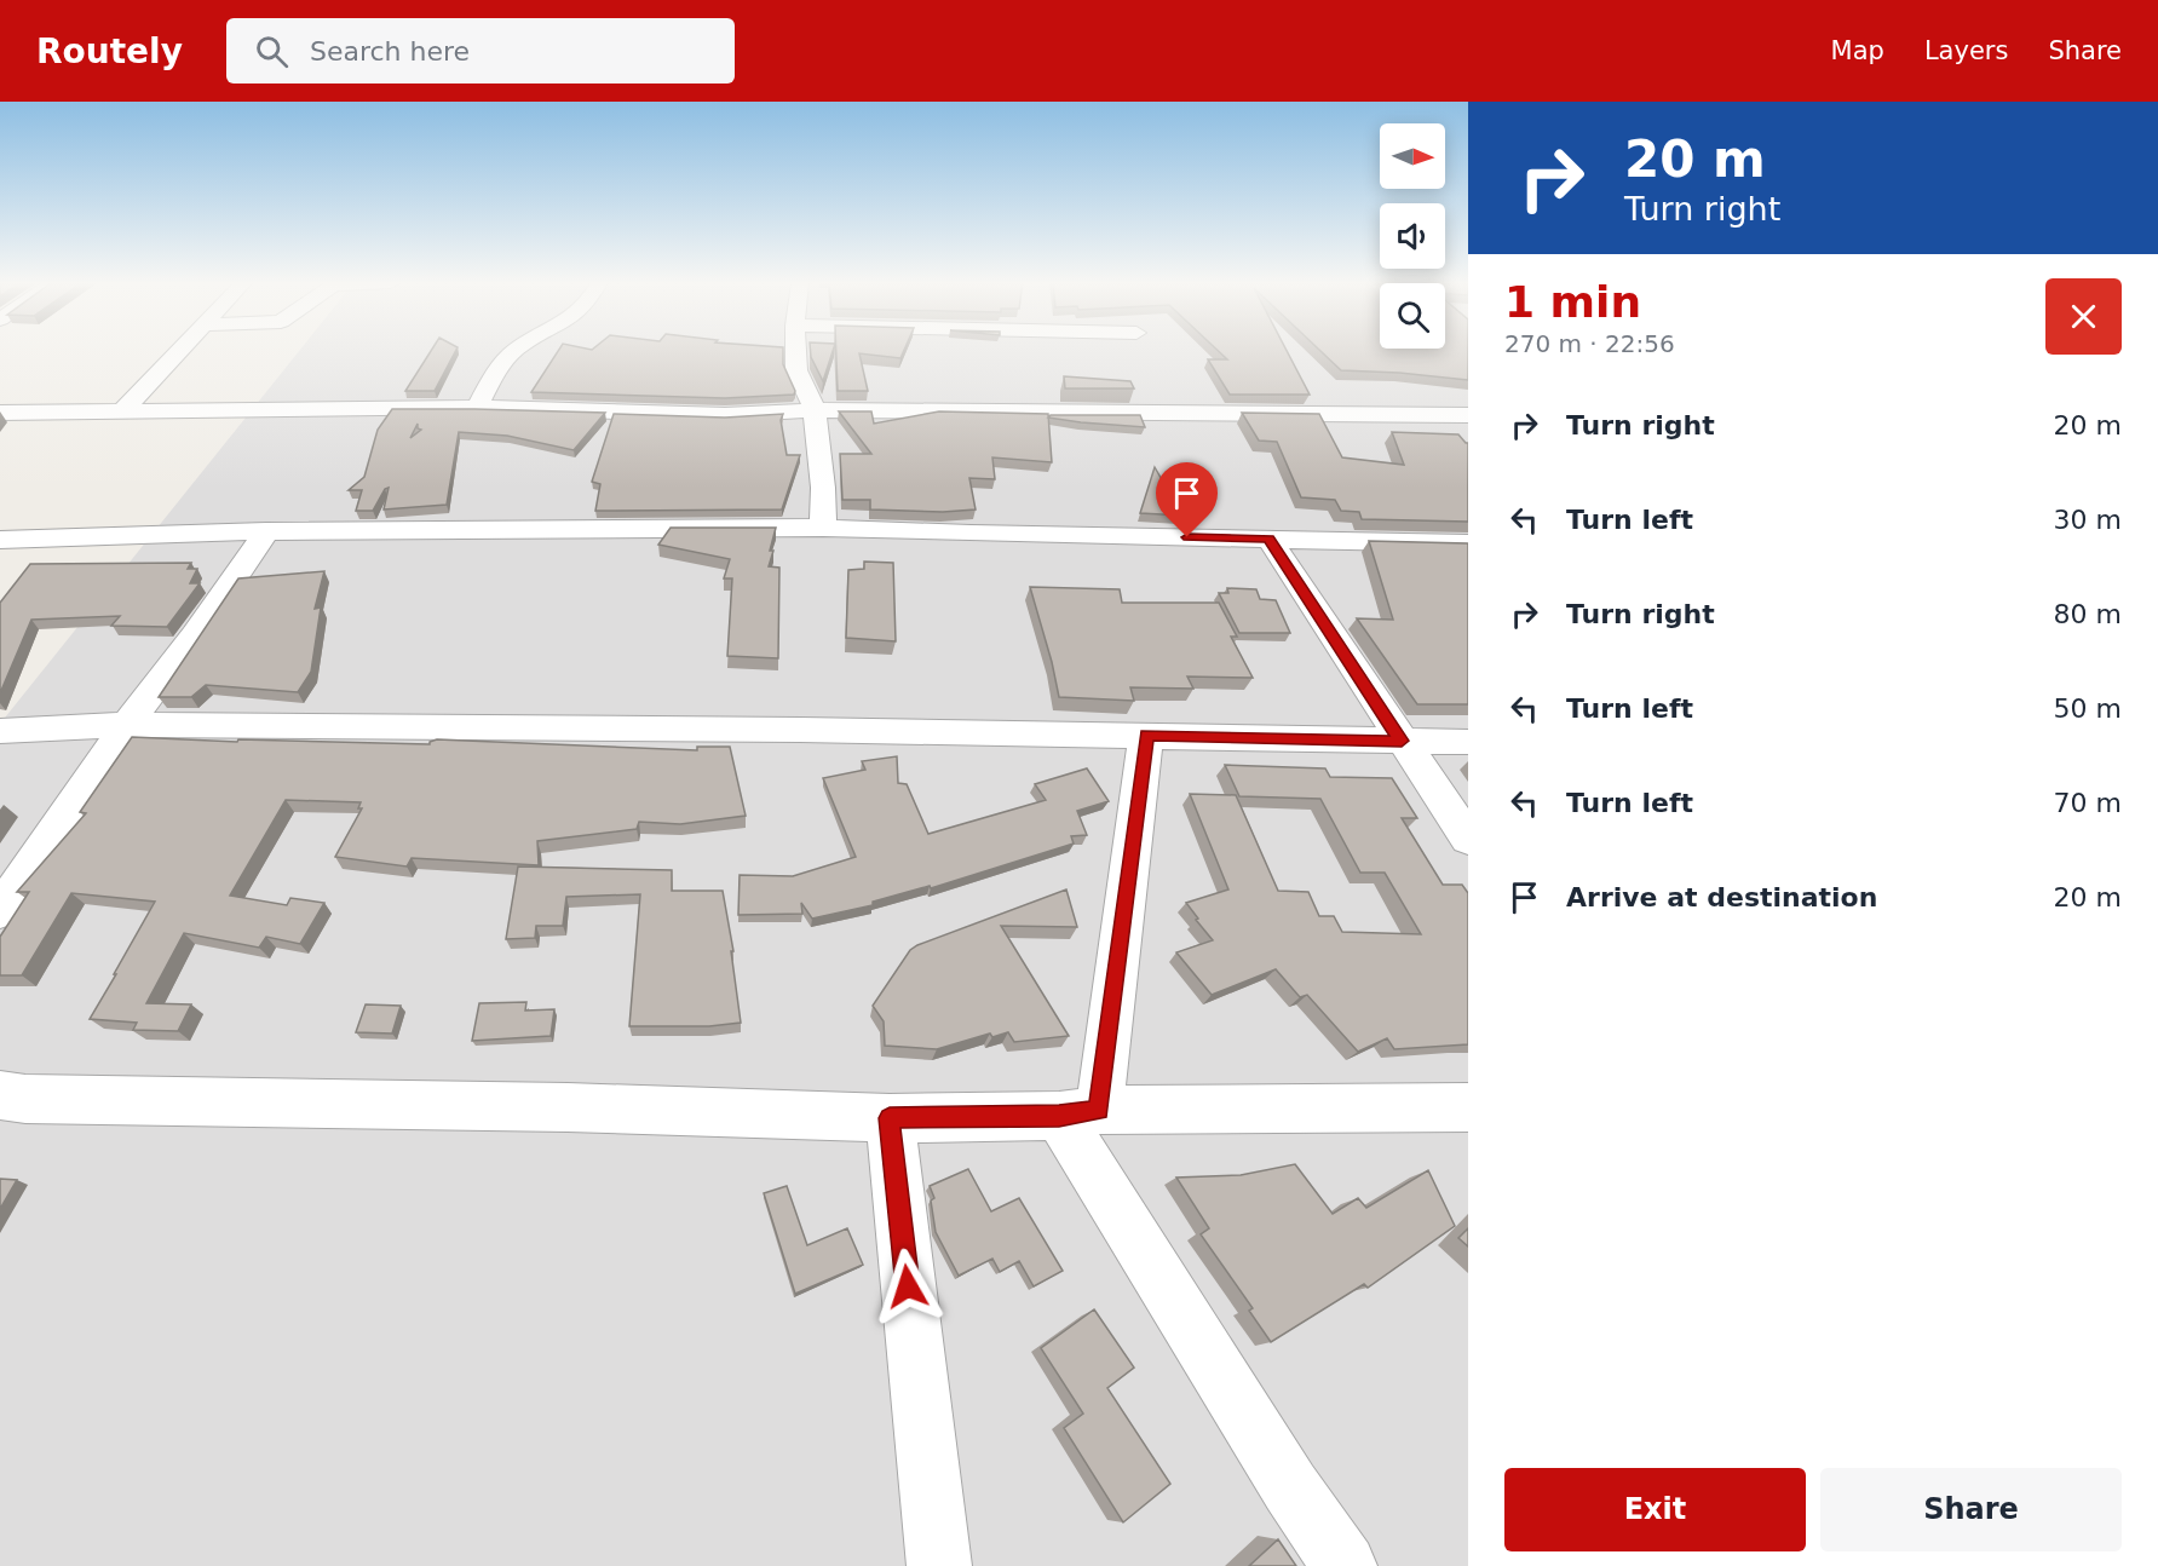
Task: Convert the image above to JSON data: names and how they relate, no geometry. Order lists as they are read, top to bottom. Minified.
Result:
{"north":"right","page":{"header":"Routely","search":"Search here","nav":["Map","Layers","Share"],"turn":["20 m","Turn right"],"heading":["1 min","270 m · 22:56"],"list":[{"name":"Turn right","value":"20 m"},{"name":"Turn left","value":"30 m"},{"name":"Turn right","value":"80 m"},{"name":"Turn left","value":"50 m"},{"name":"Turn left","value":"70 m"},{"name":"Arrive at destination","value":"20 m"}],"buttons":["Exit","Share"]}}
